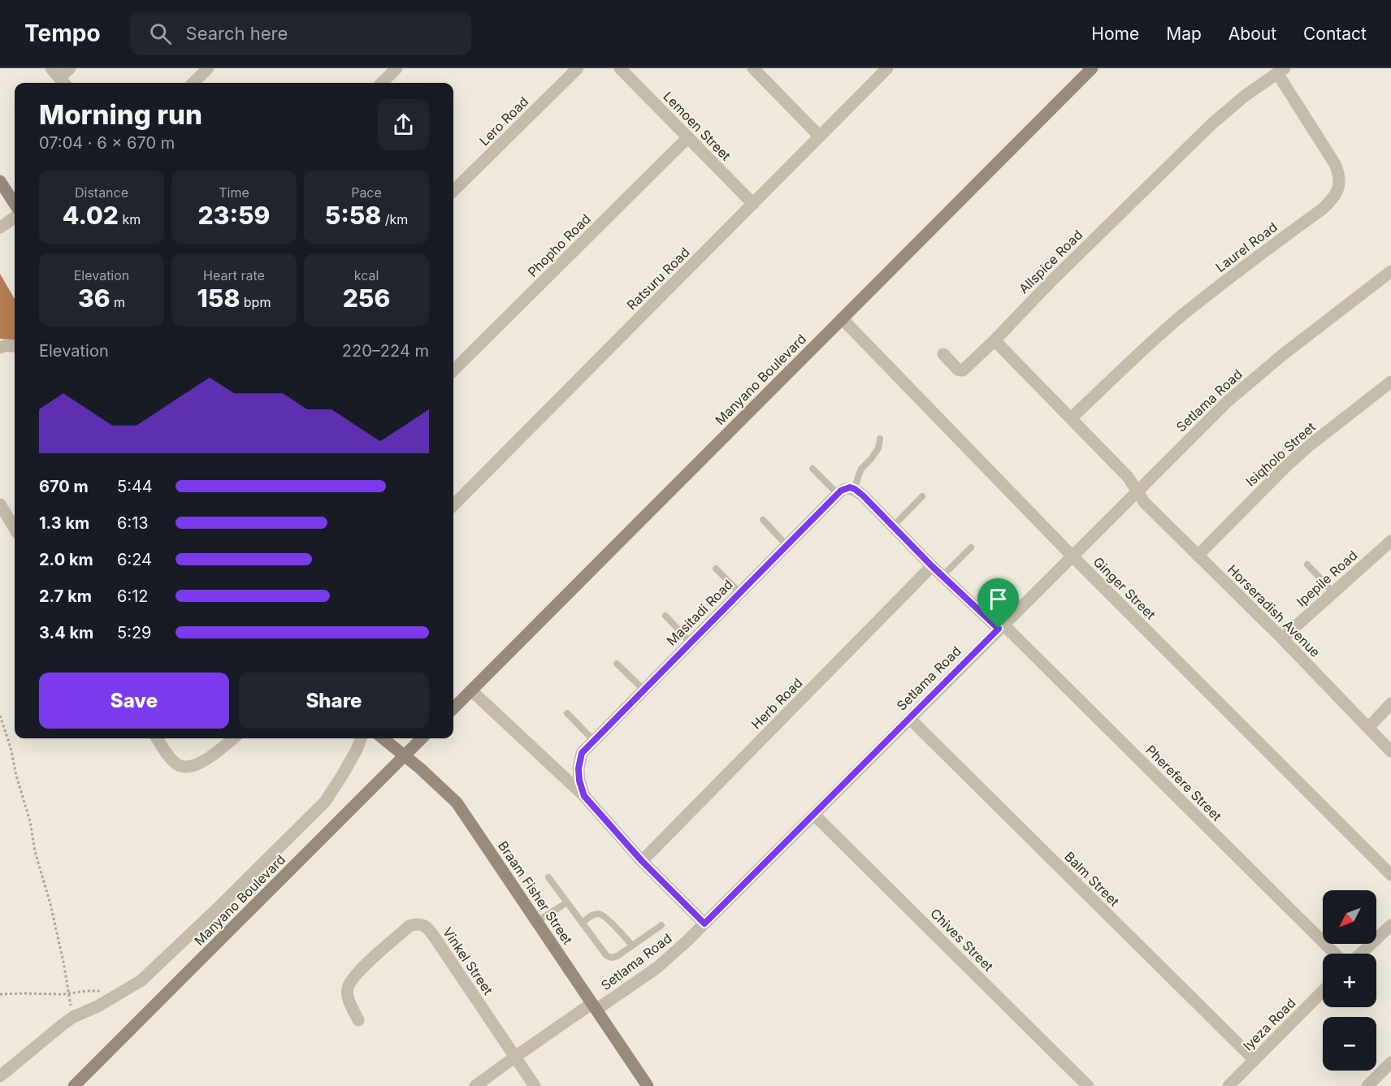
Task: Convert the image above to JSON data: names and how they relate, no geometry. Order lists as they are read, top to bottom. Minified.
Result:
{"streets":{"street":["Lero Road","Lemoen Street","Phopho Road","Laurel Road","Allspice Road","Ratsuru Road","Manyano Boulevard","Setlama Road","Isiqholo Street","Ipepile Road","Ginger Street","Horseradish Avenue","Masitadi Road","Herb Road","Pherefere Street","Balm Street","Braam Fisher Street","Chives Street","Vinkel Street","Iyeza Road"]},"crossings":[["Lemoen Street","Phopho Road"],["Lemoen Street","Ratsuru Road"],["Laurel Road","Allspice Road"],["Manyano Boulevard","Ginger Street"],["Manyano Boulevard","Braam Fisher Street"],["Setlama Road","Ginger Street"],["Setlama Road","Horseradish Avenue"],["Setlama Road","Masitadi Road"],["Setlama Road","Pherefere Street"],["Setlama Road","Balm Street"],["Setlama Road","Braam Fisher Street"],["Setlama Road","Chives Street"],["Setlama Road","Vinkel Street"],["Isiqholo Street","Horseradish Avenue"],["Ipepile Road","Horseradish Avenue"],["Masitadi Road","Herb Road"],["Balm Street","Iyeza Road"]],"north":"bottom left","page":{"header":"Tempo","search":"Search here","nav":["Home","Map","About","Contact"],"heading":["Morning run","07:04 · 6 × 670 m"],"stats":[["Distance","4.02 km"],["Time","23:59"],["Pace","5:58 /km"],["Elevation","36 m"],["Heart rate","158 bpm"],["kcal","256"]],"chart":["Elevation","220–224 m"],"list":[{"name":"670 m","note":"5:44"},{"name":"1.3 km","note":"6:13"},{"name":"2.0 km","note":"6:24"},{"name":"2.7 km","note":"6:12"},{"name":"3.4 km","note":"5:29"}],"buttons":["Save","Share"],"map_buttons":["+","−"]}}
